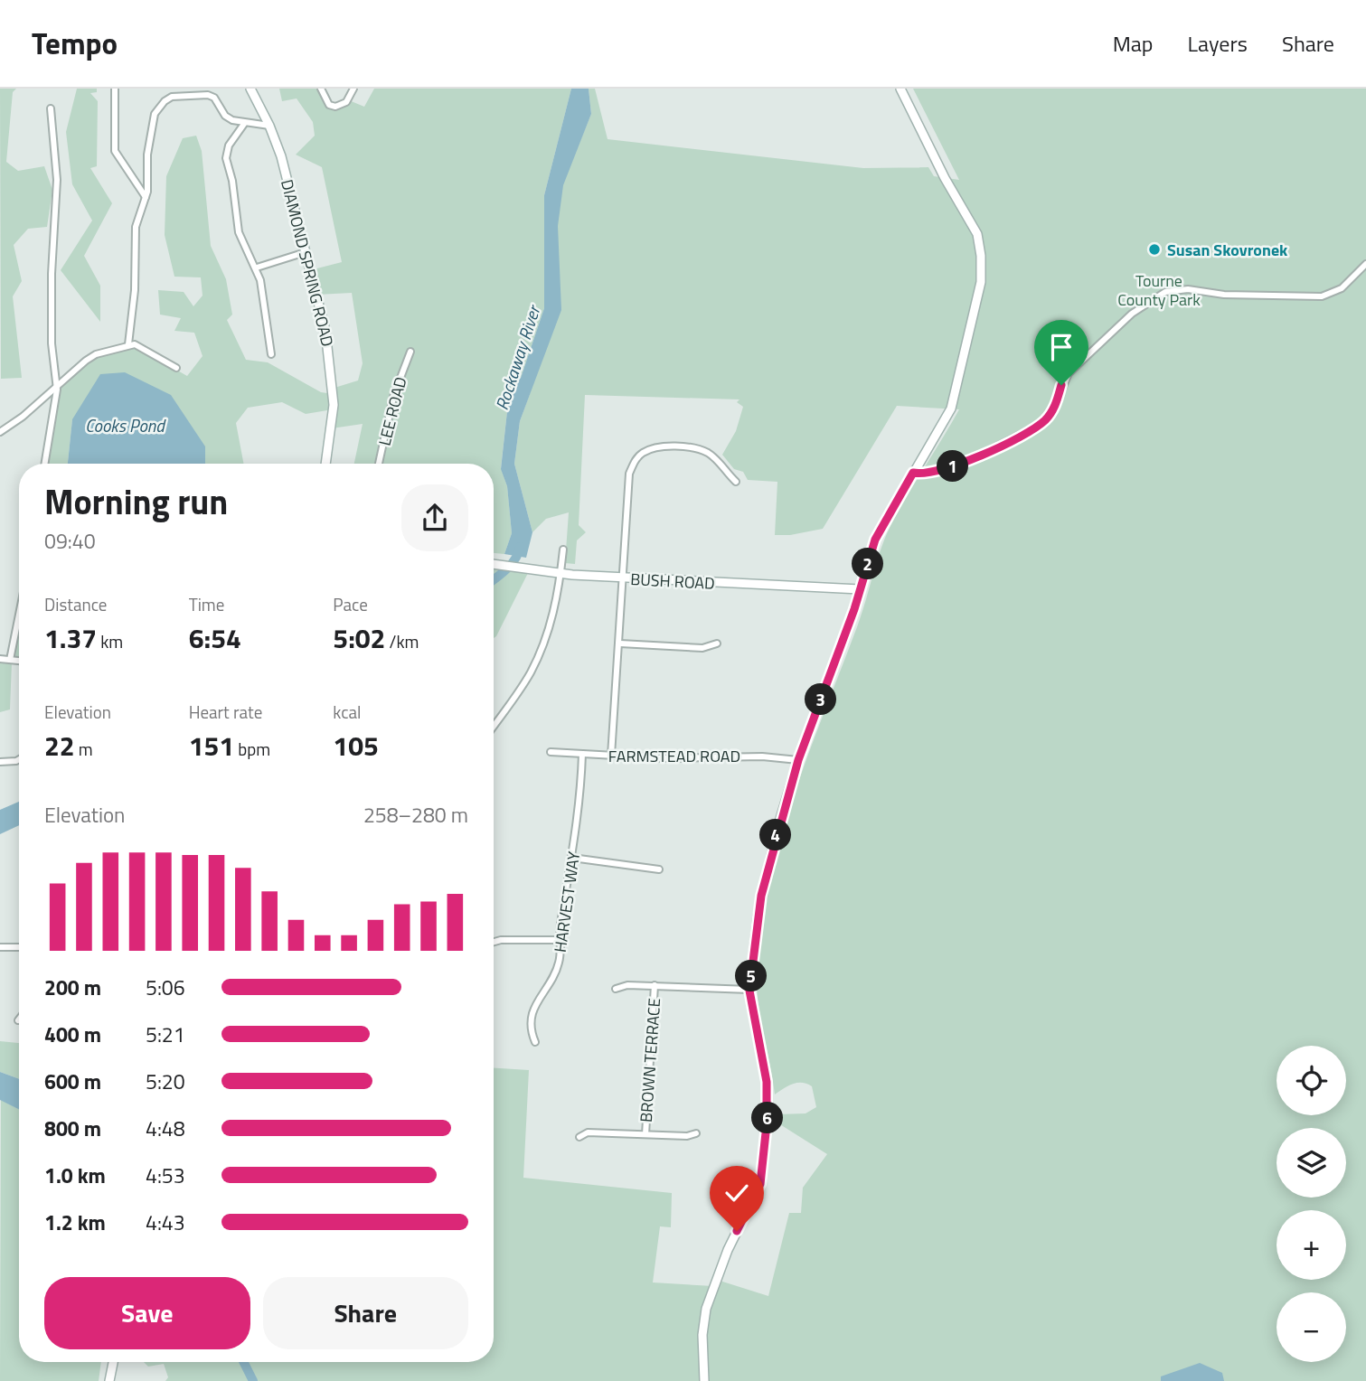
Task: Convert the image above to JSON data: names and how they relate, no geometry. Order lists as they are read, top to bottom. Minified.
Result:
{"streets":{"street":["DIAMOND SPRING ROAD","LEE ROAD","BUSH ROAD","FARMSTEAD ROAD","HARVEST WAY","BROWN TERRACE"]},"crossings":[["FARMSTEAD ROAD","HARVEST WAY"]],"water":["Rockaway River","Cooks Pond"],"parks":["Tourne County Park"],"places":["Susan Skovronek"],"page":{"header":"Tempo","nav":["Map","Layers","Share"],"pins":["1","2","3","4","5","6"],"heading":["Morning run","09:40"],"stats":[["Distance","1.37 km"],["Time","6:54"],["Pace","5:02 /km"],["Elevation","22 m"],["Heart rate","151 bpm"],["kcal","105"]],"chart":["Elevation","258–280 m"],"list":[{"name":"200 m","note":"5:06"},{"name":"400 m","note":"5:21"},{"name":"600 m","note":"5:20"},{"name":"800 m","note":"4:48"},{"name":"1.0 km","note":"4:53"},{"name":"1.2 km","note":"4:43"}],"map_buttons":["+","−"],"buttons":["Save","Share"]}}
